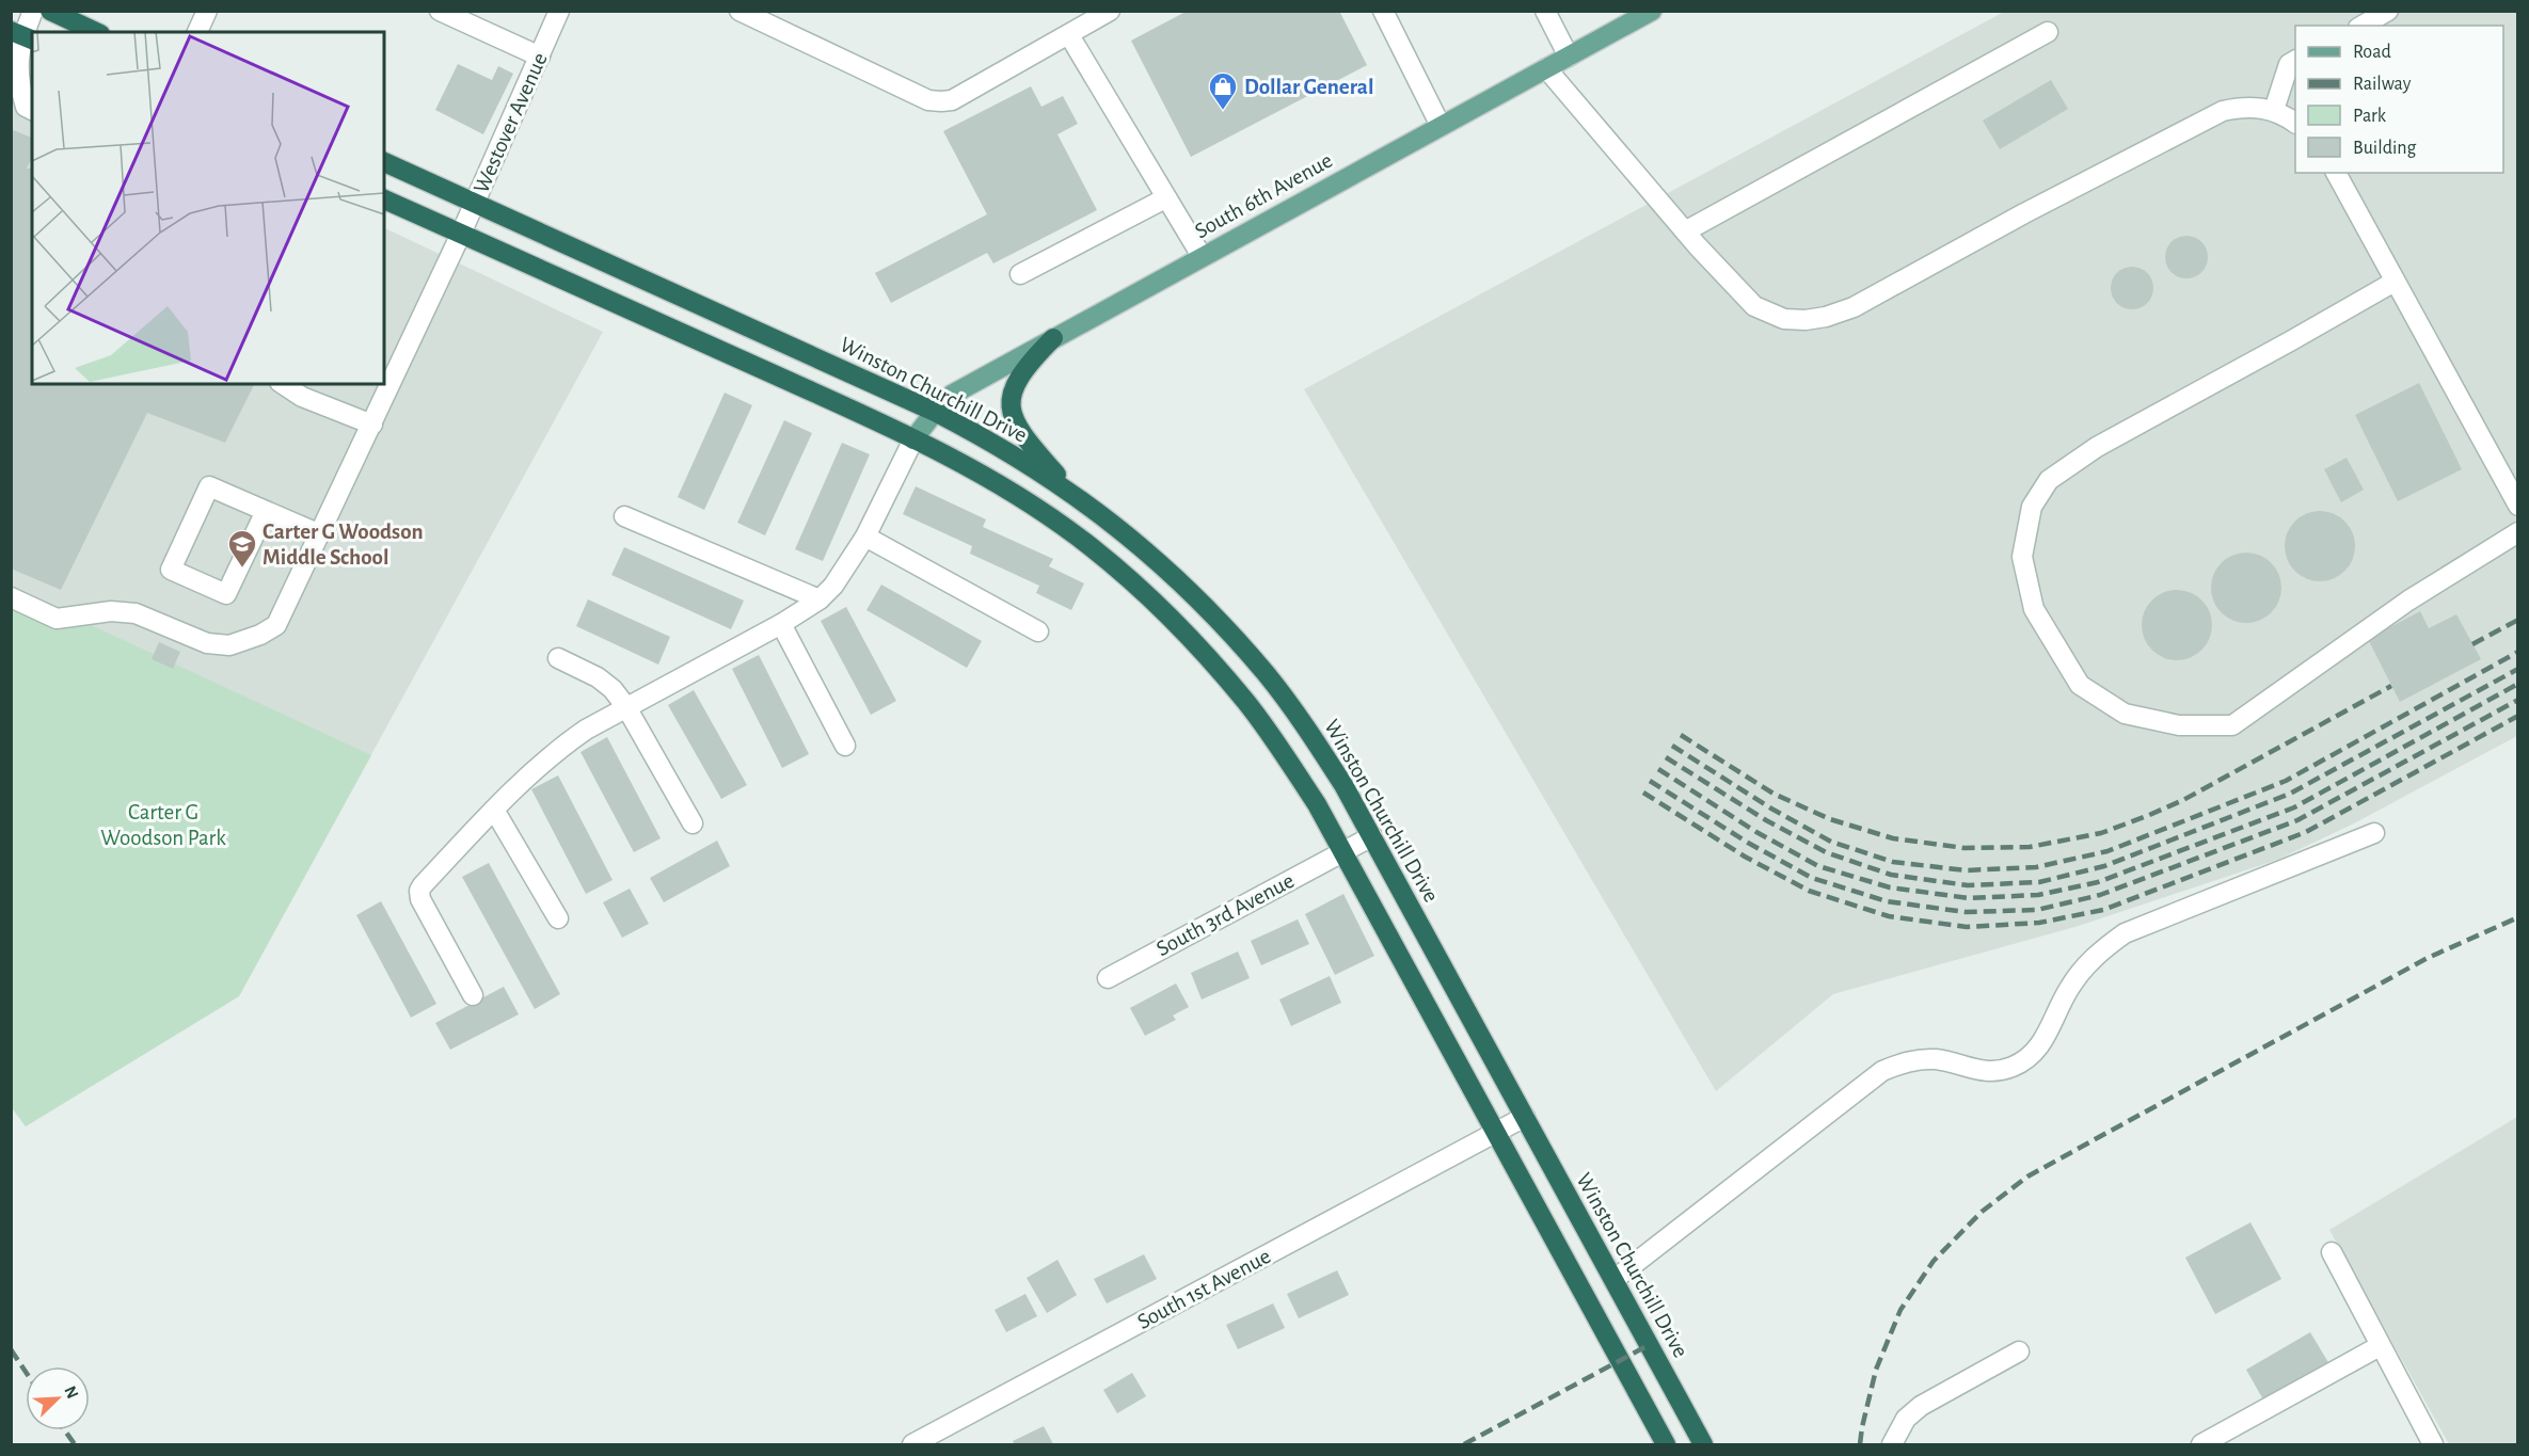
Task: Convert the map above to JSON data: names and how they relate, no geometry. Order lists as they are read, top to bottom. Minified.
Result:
{"streets":{"highway":["Winston Churchill Drive"],"main road":["South 6th Avenue"],"street":["Westover Avenue","South 3rd Avenue","South 1st Avenue"]},"crossings":[["Westover Avenue","Winston Churchill Drive"],["South 6th Avenue","Winston Churchill Drive"],["Winston Churchill Drive","South 3rd Avenue"],["Winston Churchill Drive","South 1st Avenue"]],"parks":["Carter G Woodson Park"],"places":{"shop":["Dollar General"],"school or university":["Carter G Woodson Middle School"]},"legend":["Road","Railway","Park","Building"],"north":"top right"}
